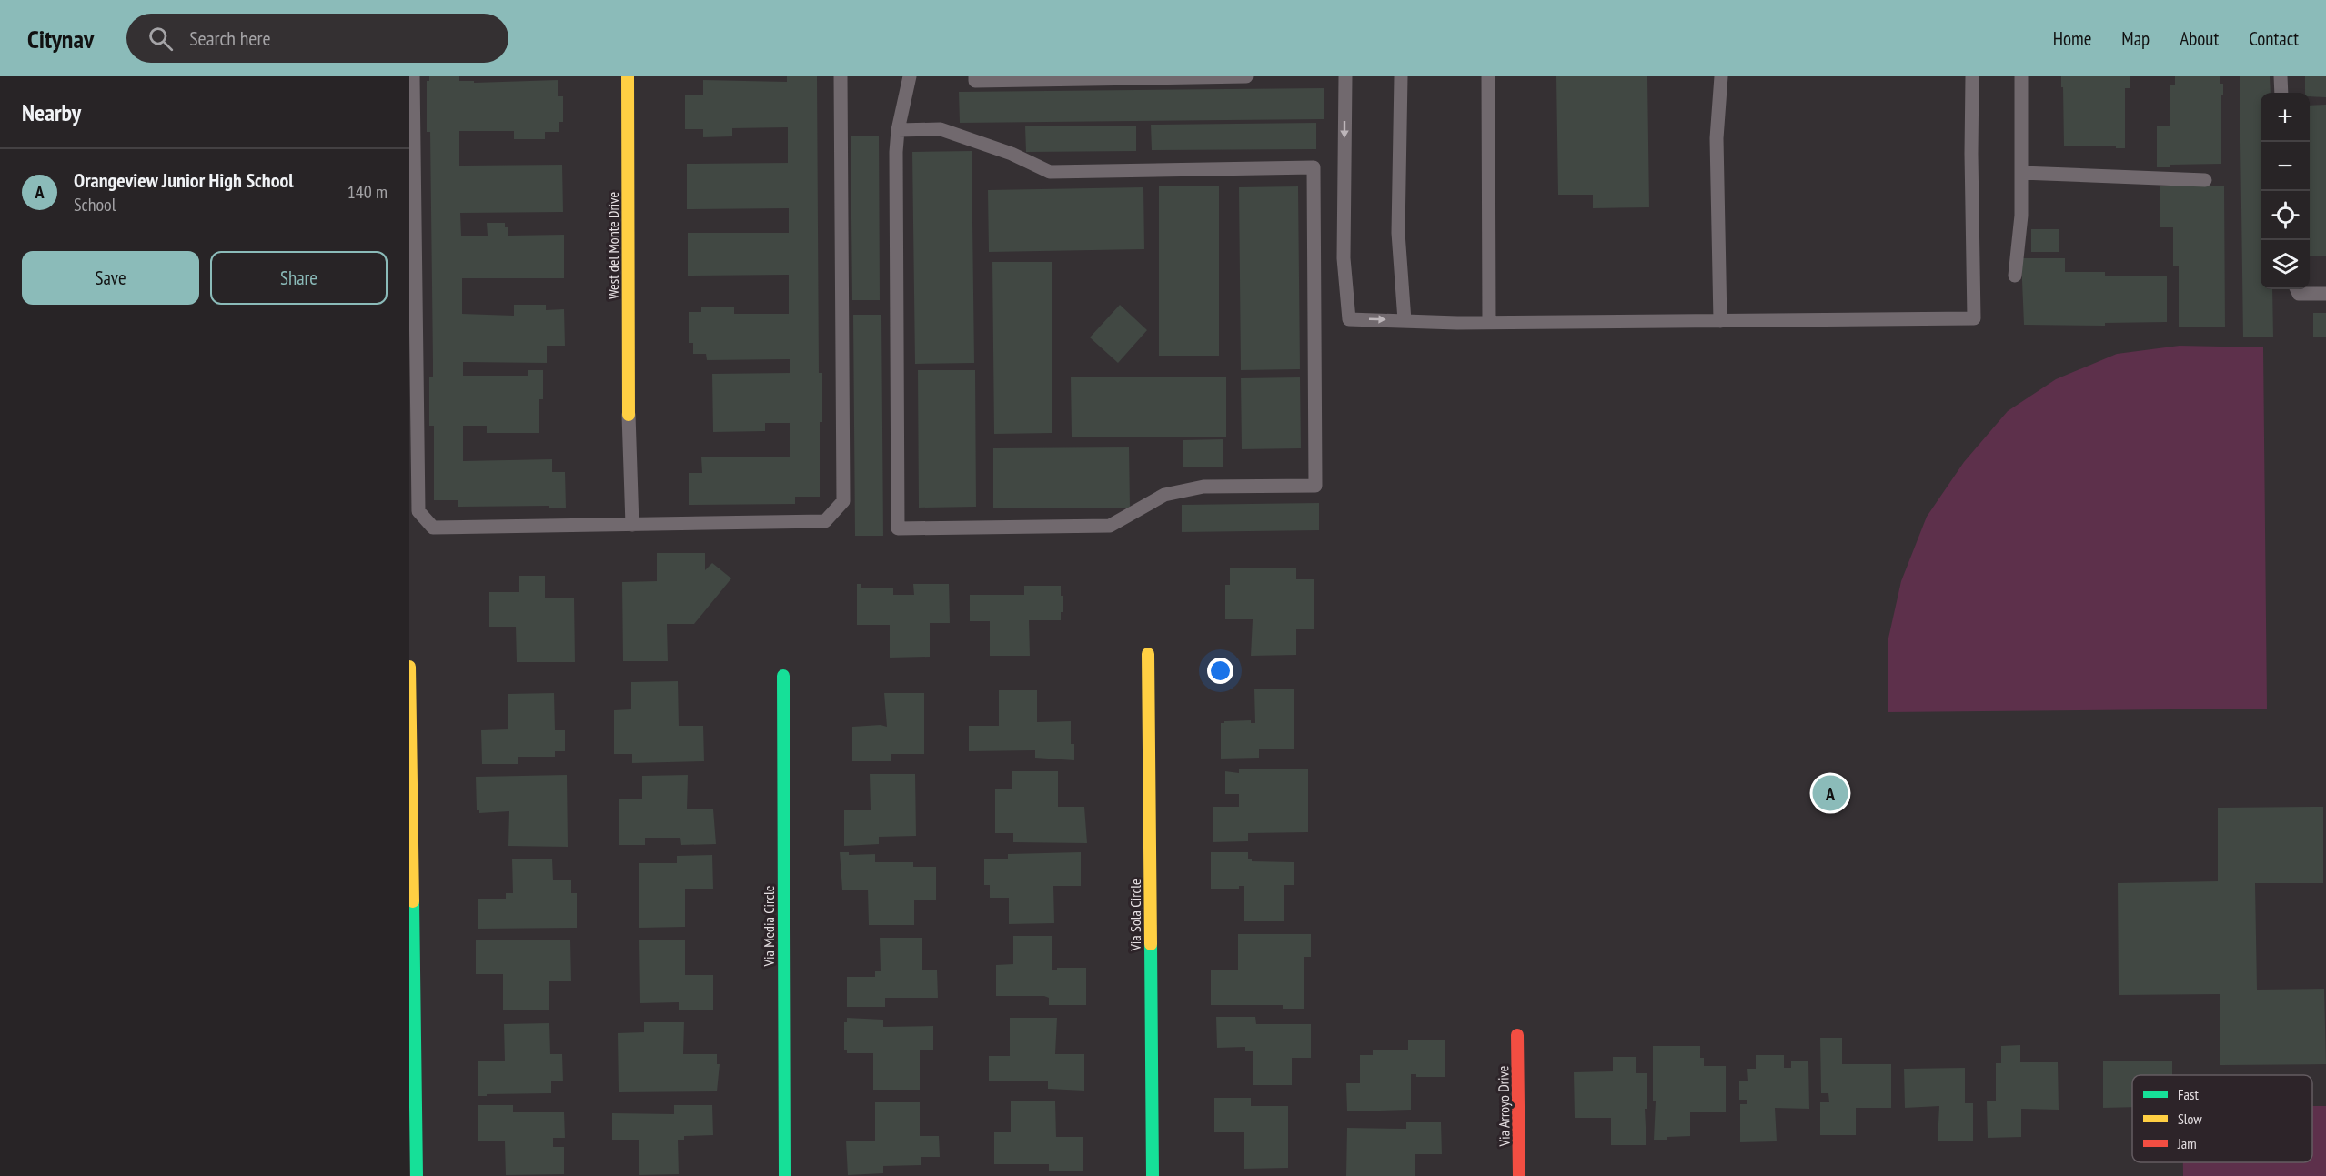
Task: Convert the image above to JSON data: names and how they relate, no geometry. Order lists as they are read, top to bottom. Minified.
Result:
{"streets":{"street":["West del Monte Drive","Via Sola Circle","Via Media Circle","Via Arroyo Drive"]},"legend":["Fast","Slow","Jam"],"page":{"header":"Citynav","search":"Search here","nav":["Home","Map","About","Contact"],"heading":"Nearby","map_buttons":["+","−"],"list":[{"mark":"A","name":"Orangeview Junior High School","note":"School","value":"140 m"}],"buttons":["Save","Share"],"pins":"A"}}
